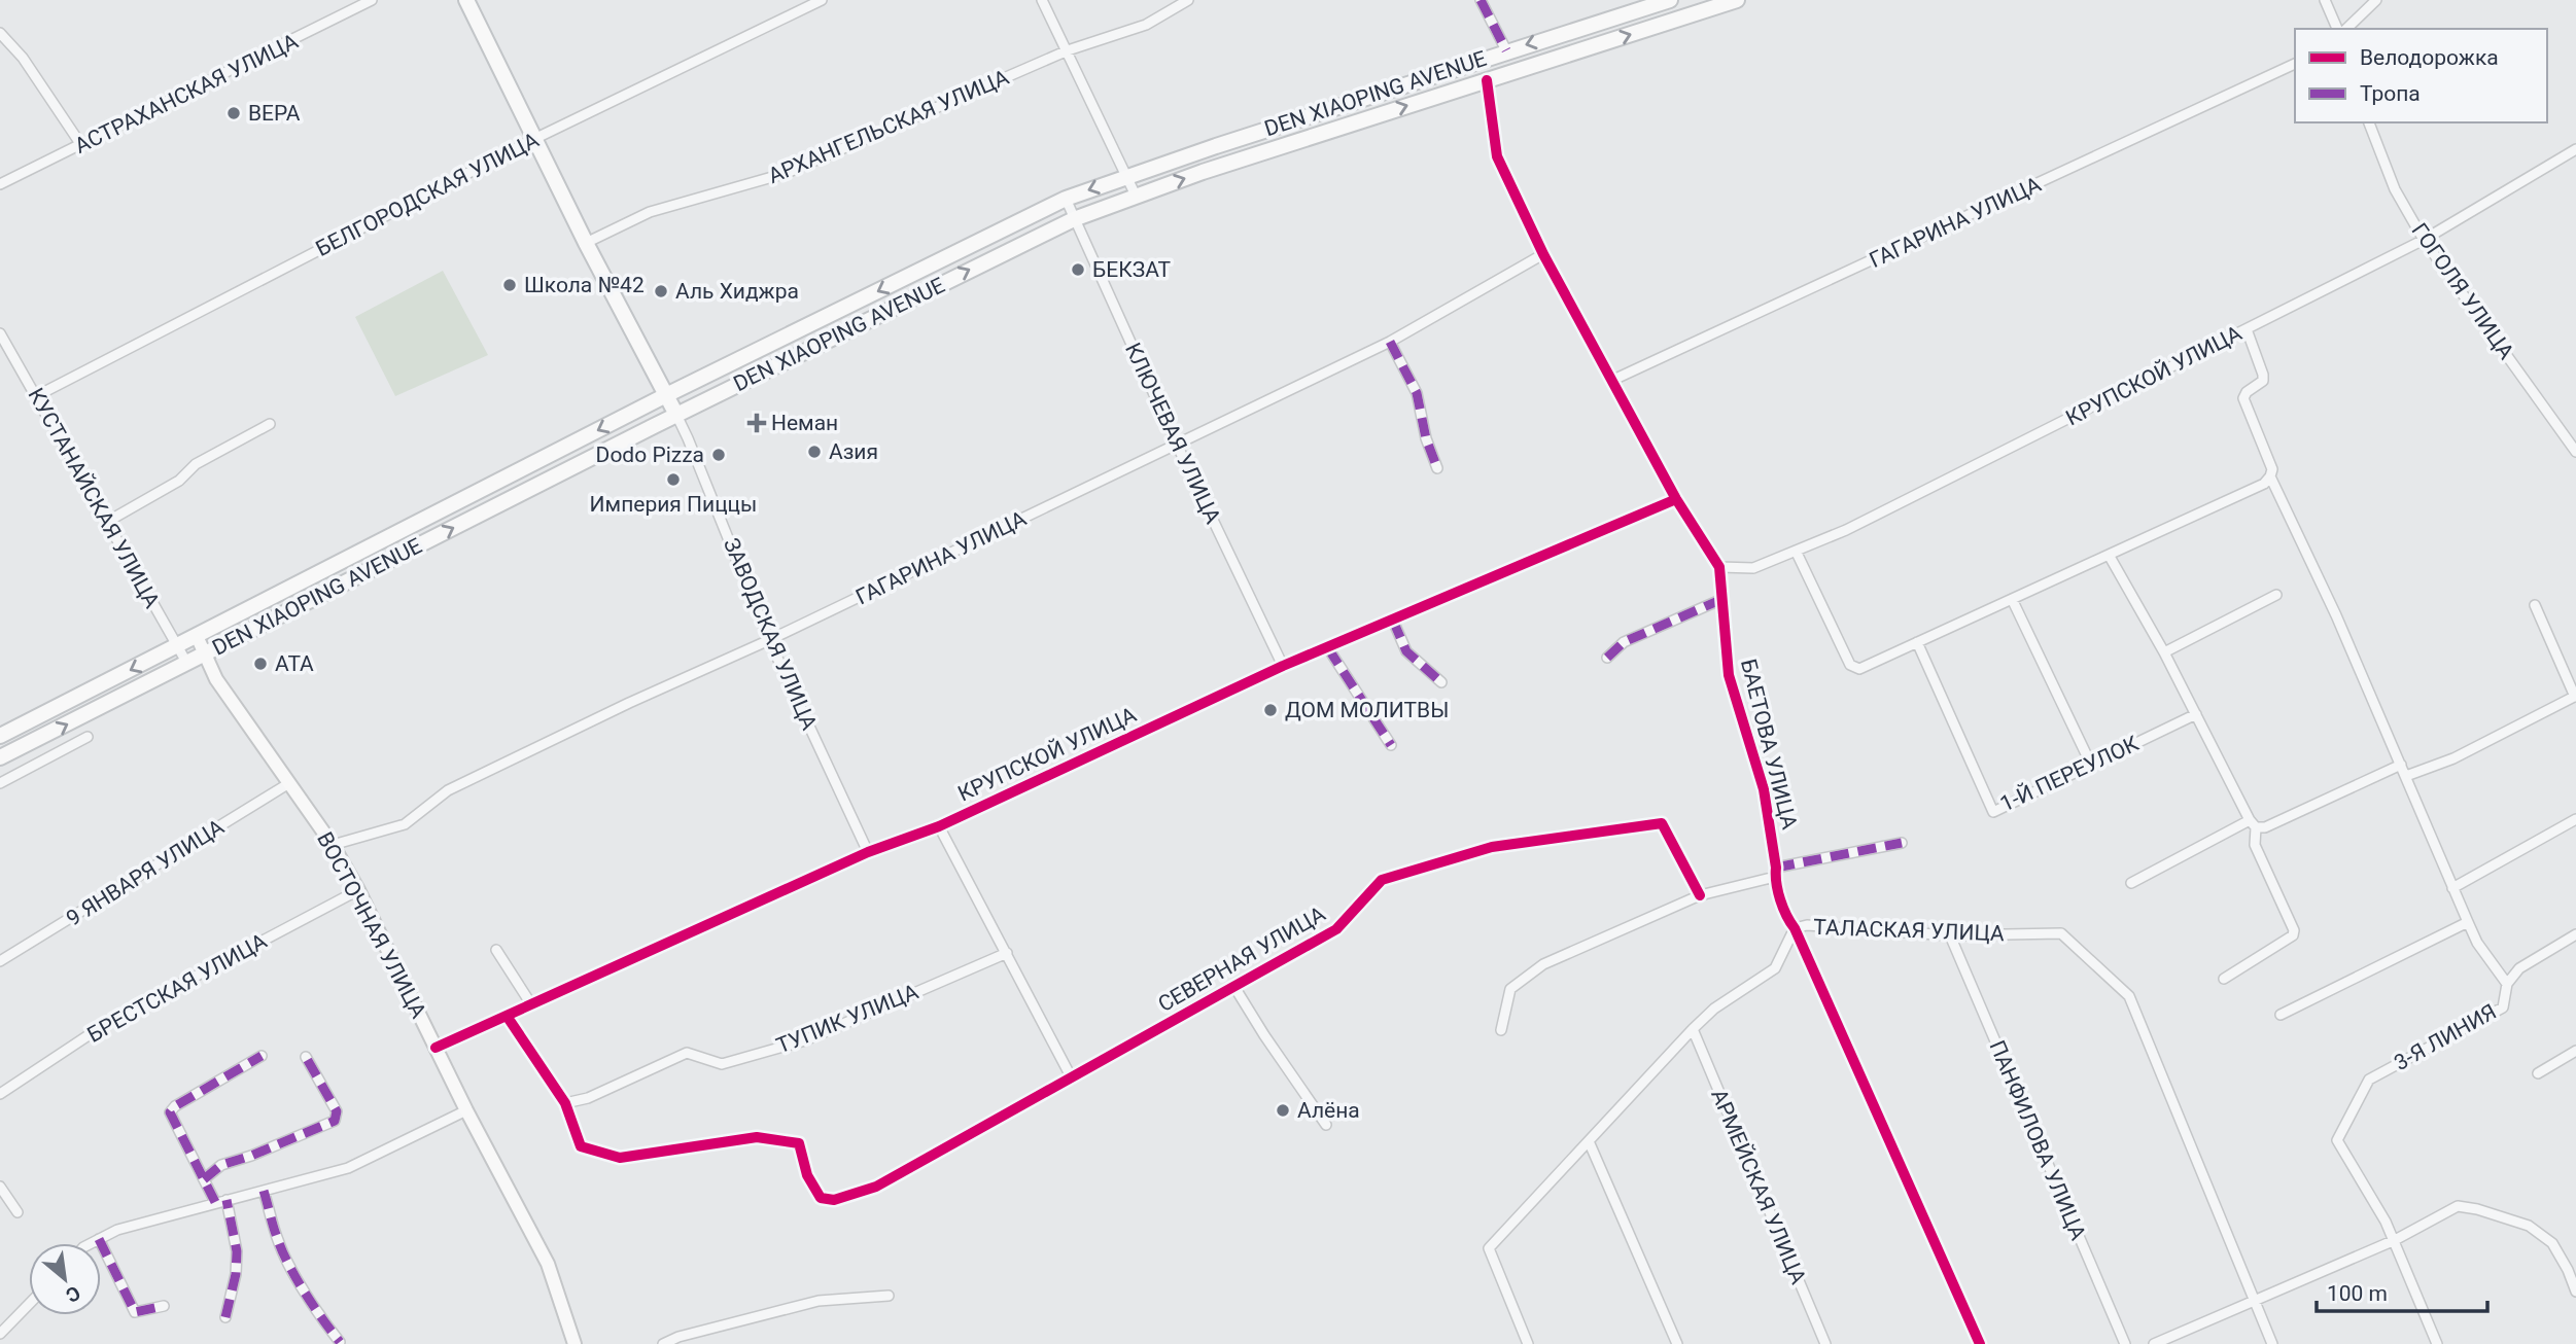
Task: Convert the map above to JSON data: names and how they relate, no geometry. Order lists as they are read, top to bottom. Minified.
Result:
{"streets":{"main road":["DEN XIAOPING AVENUE"],"street":["АСТРАХАНСКАЯ УЛИЦА","АРХАНГЕЛЬСКАЯ УЛИЦА","БЕЛГОРОДСКАЯ УЛИЦА","ГАГАРИНА УЛИЦА","ГОГОЛЯ УЛИЦА","КРУПСКОЙ УЛИЦА","КЛЮЧЕВАЯ УЛИЦА","КУСТАНАЙСКАЯ УЛИЦА","ЗАВОДСКАЯ УЛИЦА","БАЕТОВА УЛИЦА","1-Й ПЕРЕУЛОК","9 ЯНВАРЯ УЛИЦА","ВОСТОЧНАЯ УЛИЦА","ТАЛАСКАЯ УЛИЦА","СЕВЕРНАЯ УЛИЦА","БРЕСТСКАЯ УЛИЦА","ТУПИК УЛИЦА","3-Я ЛИНИЯ","ПАНФИЛОВА УЛИЦА","АРМЕЙСКАЯ УЛИЦА"]},"crossings":[["DEN XIAOPING AVENUE","КЛЮЧЕВАЯ УЛИЦА"],["DEN XIAOPING AVENUE","КУСТАНАЙСКАЯ УЛИЦА"],["DEN XIAOPING AVENUE","ЗАВОДСКАЯ УЛИЦА"],["DEN XIAOPING AVENUE","БАЕТОВА УЛИЦА"],["DEN XIAOPING AVENUE","ВОСТОЧНАЯ УЛИЦА"],["БЕЛГОРОДСКАЯ УЛИЦА","КУСТАНАЙСКАЯ УЛИЦА"],["ГАГАРИНА УЛИЦА","КЛЮЧЕВАЯ УЛИЦА"],["ГАГАРИНА УЛИЦА","ЗАВОДСКАЯ УЛИЦА"],["ГАГАРИНА УЛИЦА","БАЕТОВА УЛИЦА"],["ГАГАРИНА УЛИЦА","ВОСТОЧНАЯ УЛИЦА"],["ГОГОЛЯ УЛИЦА","КРУПСКОЙ УЛИЦА"],["КРУПСКОЙ УЛИЦА","КЛЮЧЕВАЯ УЛИЦА"],["КРУПСКОЙ УЛИЦА","ЗАВОДСКАЯ УЛИЦА"],["КРУПСКОЙ УЛИЦА","БАЕТОВА УЛИЦА"],["КРУПСКОЙ УЛИЦА","ВОСТОЧНАЯ УЛИЦА"],["БАЕТОВА УЛИЦА","ТАЛАСКАЯ УЛИЦА"],["9 ЯНВАРЯ УЛИЦА","ВОСТОЧНАЯ УЛИЦА"],["ВОСТОЧНАЯ УЛИЦА","БРЕСТСКАЯ УЛИЦА"],["ТАЛАСКАЯ УЛИЦА","ПАНФИЛОВА УЛИЦА"],["ТАЛАСКАЯ УЛИЦА","АРМЕЙСКАЯ УЛИЦА"],["СЕВЕРНАЯ УЛИЦА","ТУПИК УЛИЦА"]],"places":{"other":["ВЕРА","БЕКЗАТ","Школа №42","Аль Хиджра","Азия","Dodo Pizza","Империя Пиццы","АТА","ДОМ МОЛИТВЫ","Алёна"],"health":["Неман"]},"legend":["Велодорожка","Тропа"],"scale_bar":"100 m","north":"bottom right"}
